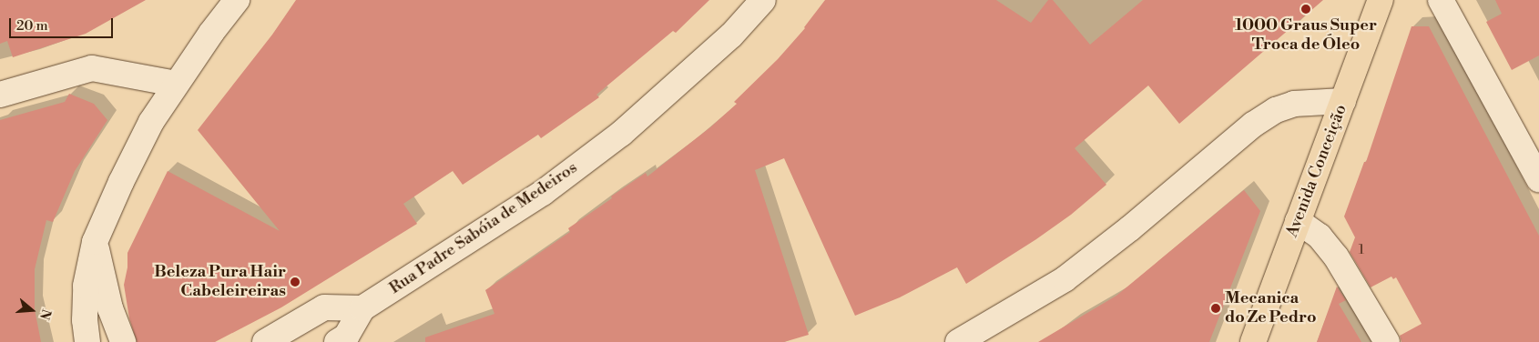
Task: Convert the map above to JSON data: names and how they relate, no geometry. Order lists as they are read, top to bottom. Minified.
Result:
{"streets":{"main road":["Avenida Conceição"],"street":["Rua Padre Sabóia de Medeiros"]},"places":["1000 Graus Super Troca de Óleo","Beleza Pura Hair Cabeleireiras","Mecanica do Ze Pedro"],"house_numbers":["1"],"scale_bar":"20 m","north":"right"}
